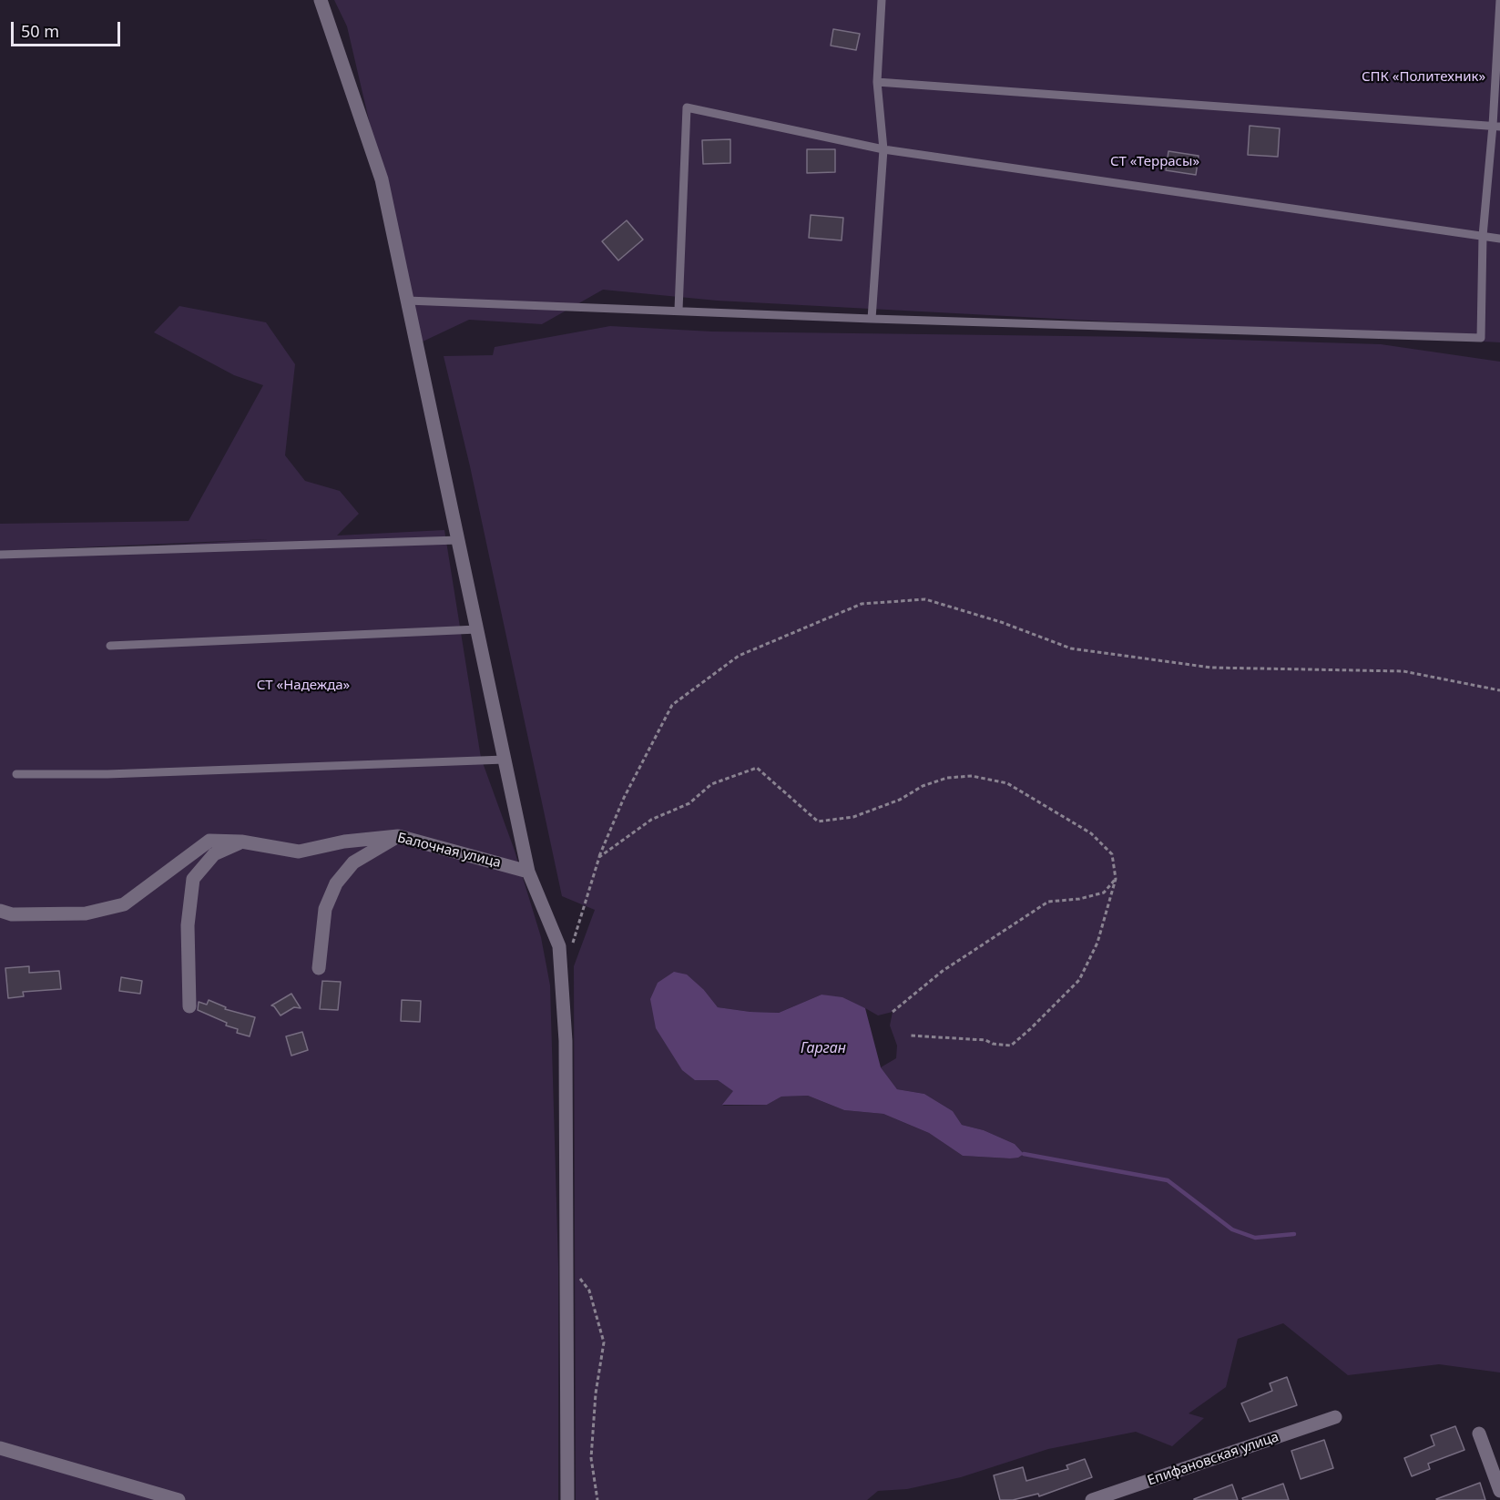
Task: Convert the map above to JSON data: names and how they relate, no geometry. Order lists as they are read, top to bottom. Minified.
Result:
{"streets":{"street":["Балочная улица","Епифановская улица"]},"water":["Гарган"],"parks":["СПК «Политехник»","СТ «Террасы»","СТ «Надежда»"],"scale_bar":"50 m"}
